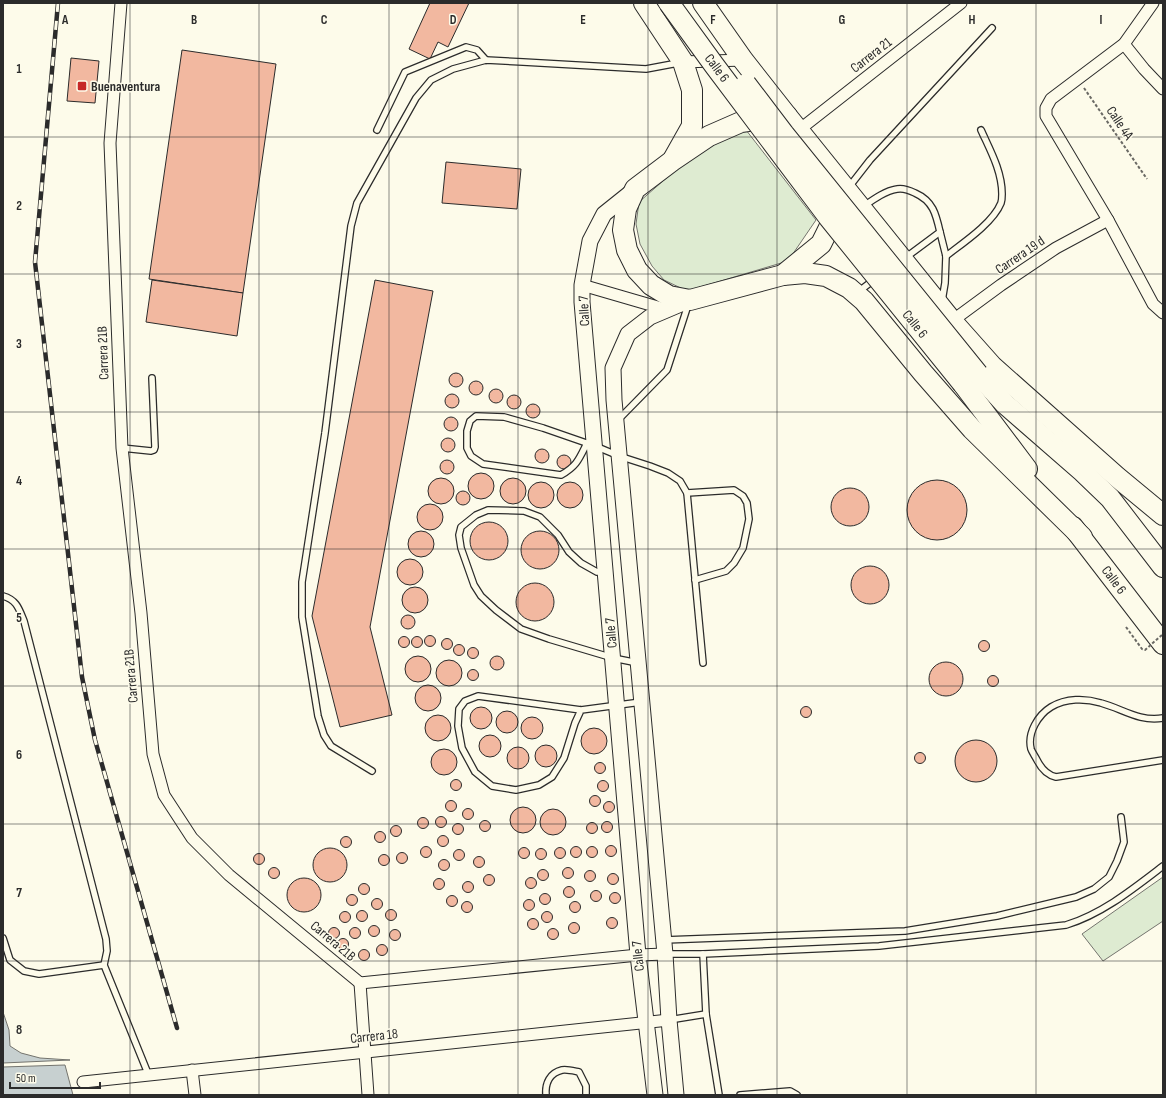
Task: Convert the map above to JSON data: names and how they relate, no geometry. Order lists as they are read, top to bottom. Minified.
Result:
{"streets":{"highway":["Calle 6"],"main road":["Calle 7"],"street":["Carrera 21","Carrera 19 d","Carrera 21B","Carrera 18"],"path":["Calle 4A"]},"crossings":[["Calle 7","Carrera 18"]],"places":{"transit":["Buenaventura"]},"scale_bar":"50 m","grid":{"columns":["A","B","C","D","E","F","G","H","I"],"rows":["1","2","3","4","5","6","7","8"]}}
